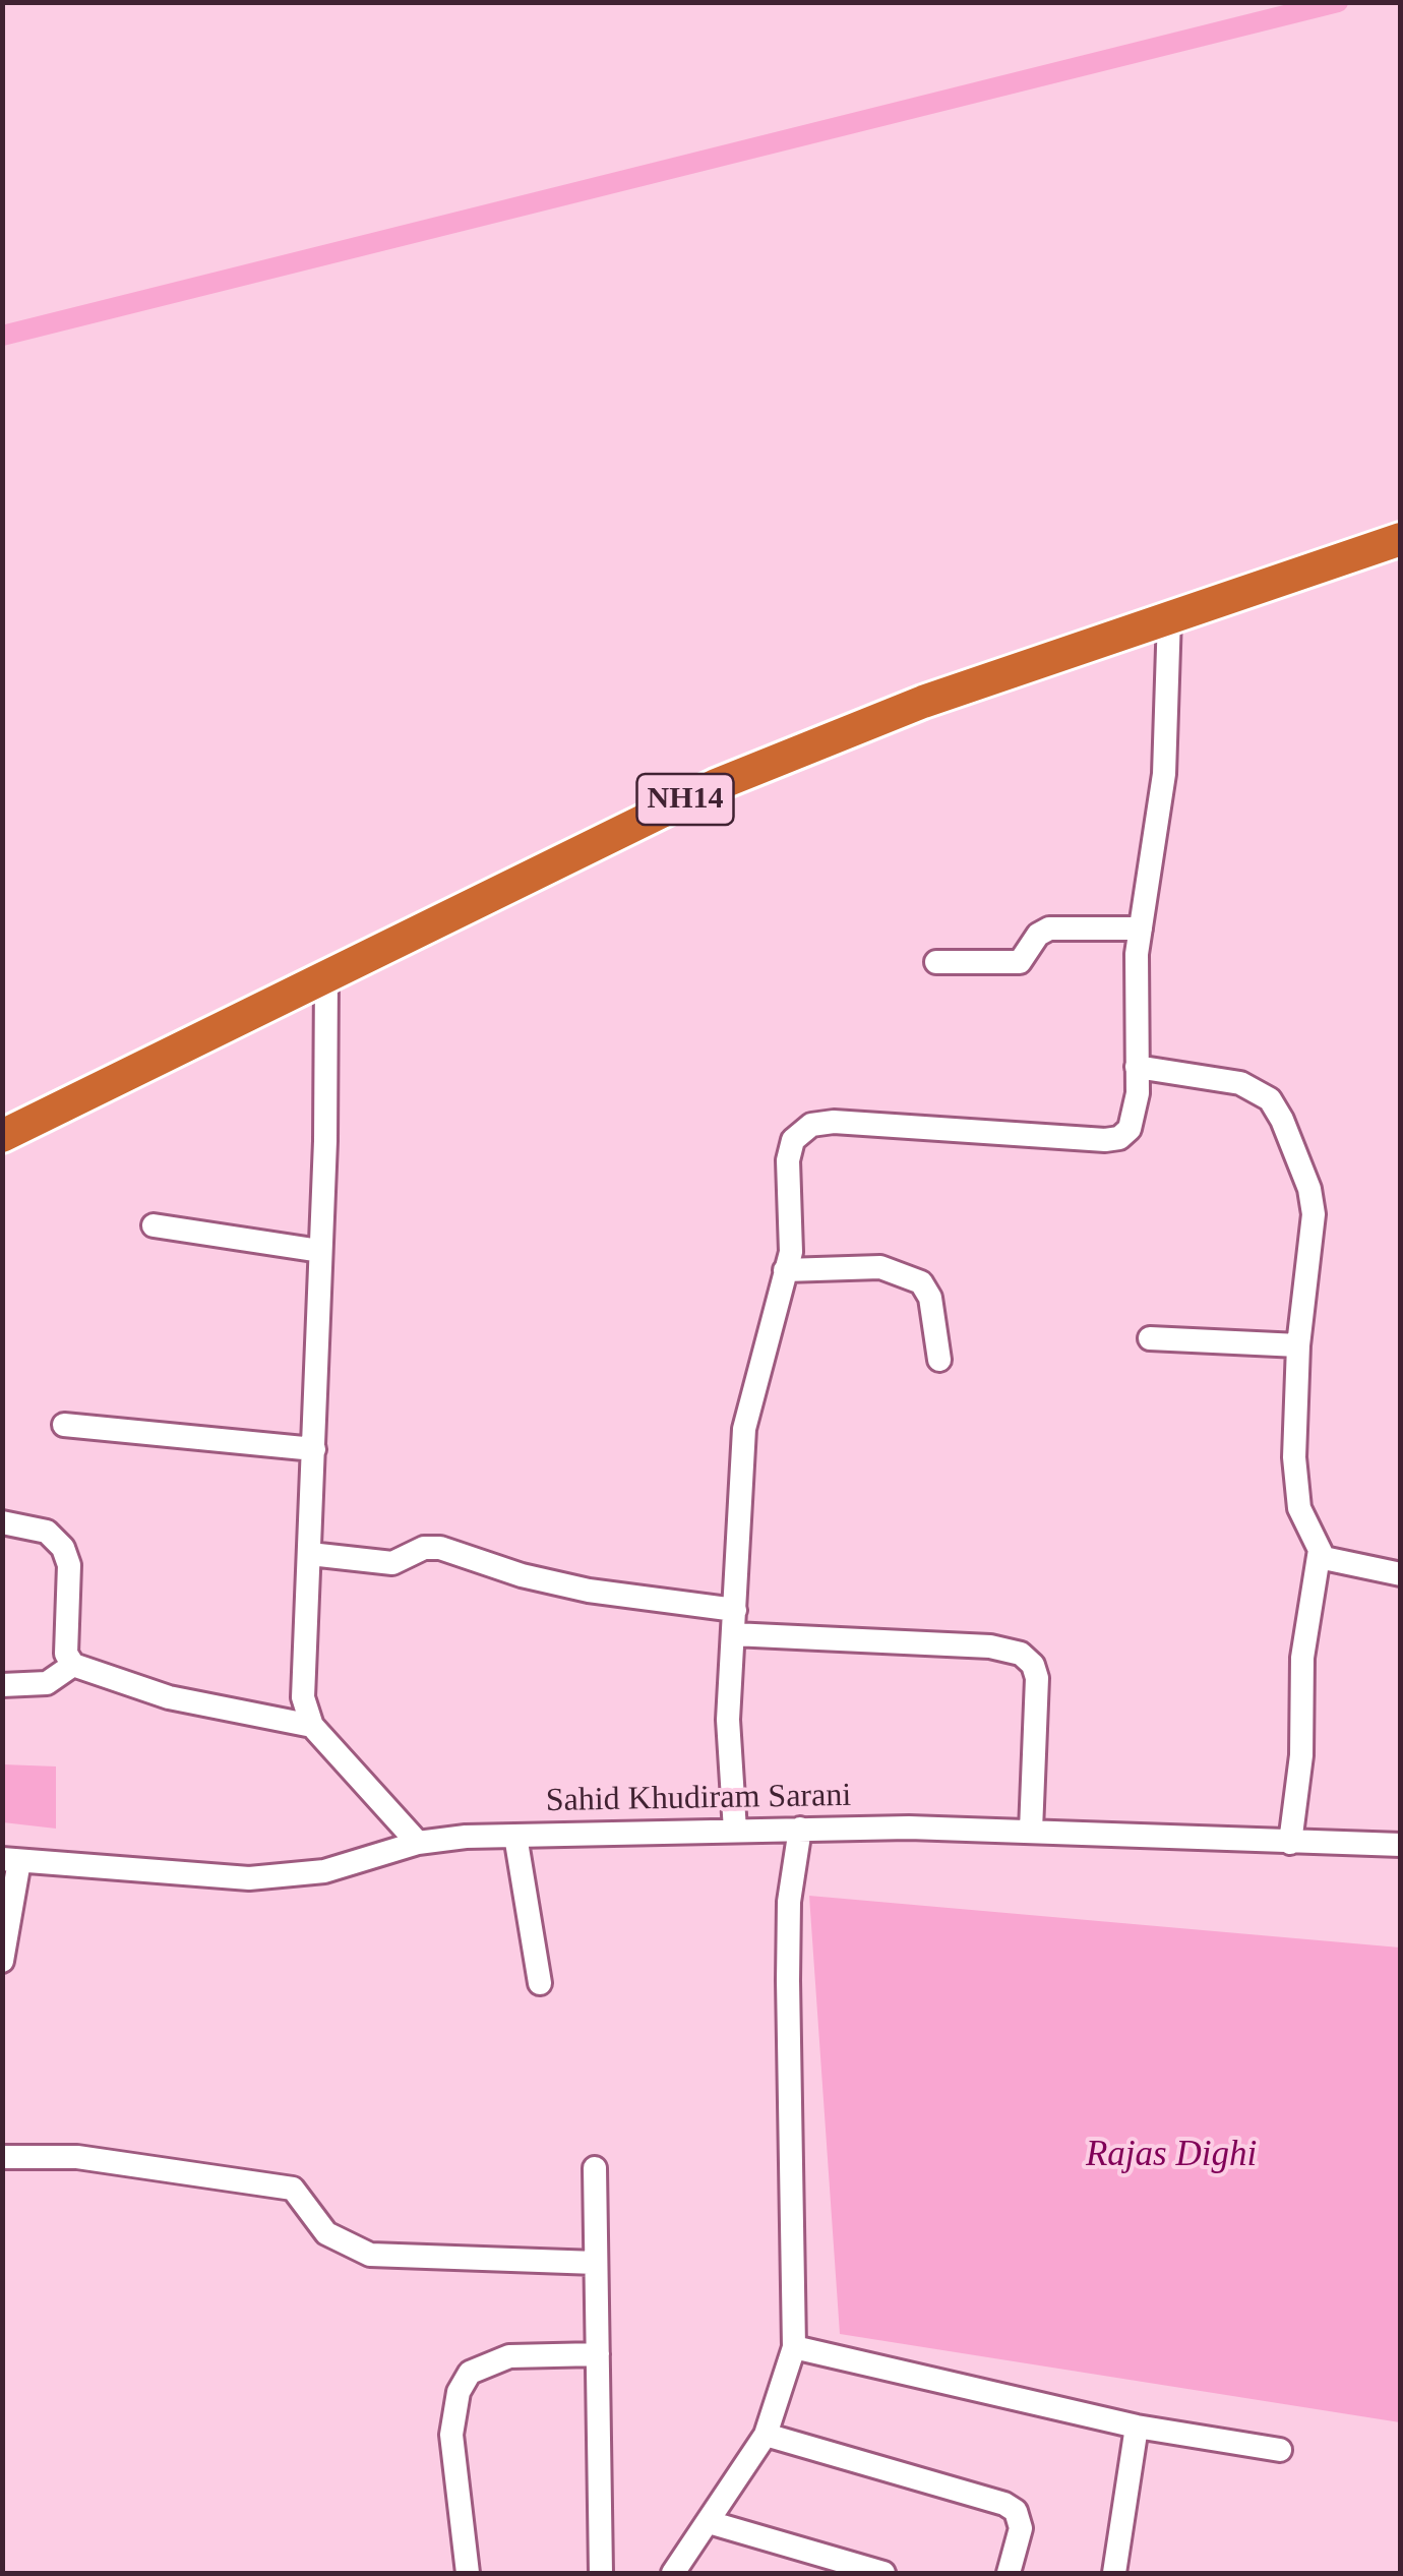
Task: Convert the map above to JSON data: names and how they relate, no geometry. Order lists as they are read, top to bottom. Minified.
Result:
{"streets":{"highway":["NH14"],"street":["Sahid Khudiram Sarani"]},"water":["Rajas Dighi"]}
